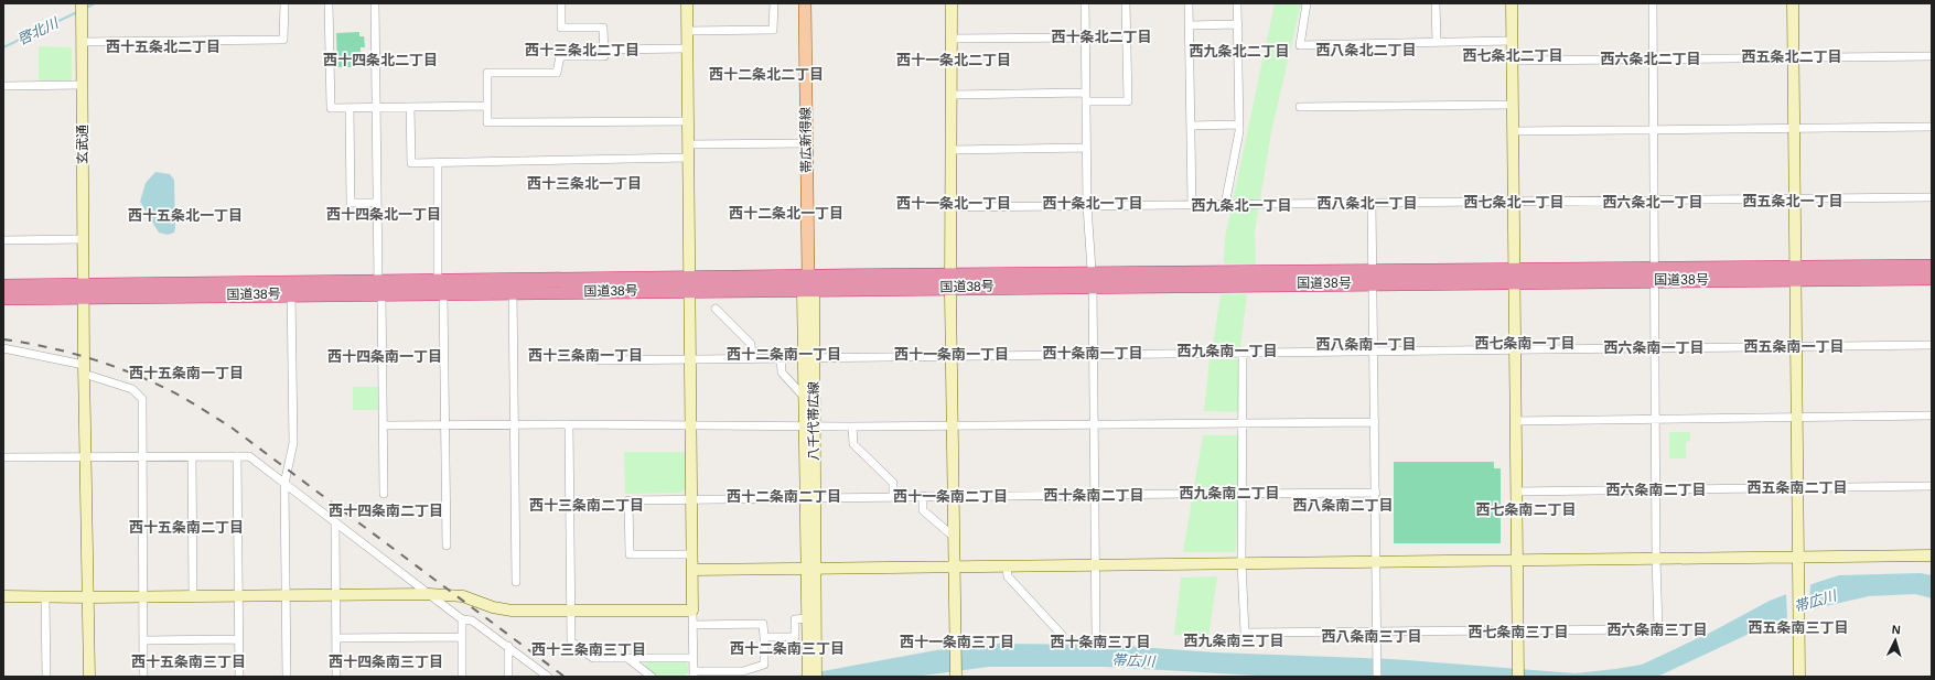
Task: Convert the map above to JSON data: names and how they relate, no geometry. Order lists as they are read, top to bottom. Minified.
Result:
{"streets":{"highway":["国道38号"],"main road":["帯広新得線"],"street":["玄武通","八千代帯広線"]},"crossings":[["帯広新得線","国道38号"],["帯広新得線","八千代帯広線"],["玄武通","国道38号"],["国道38号","八千代帯広線"]],"districts":["西十条北二丁目","西十五条北二丁目","西十三条北二丁目","西八条北二丁目","西九条北二丁目","西七条北二丁目","西五条北二丁目","西六条北二丁目","西十四条北二丁目","西十一条北二丁目","西十二条北二丁目","西十三条北一丁目","西五条北一丁目","西七条北一丁目","西六条北一丁目","西十一条北一丁目","西十条北一丁目","西八条北一丁目","西九条北一丁目","西十二条北一丁目","西十四条北一丁目","西十五条北一丁目","西七条南一丁目","西八条南一丁目","西五条南一丁目","西六条南一丁目","西九条南一丁目","西十条南一丁目","西十二条南一丁目","西十一条南一丁目","西十三条南一丁目","西十四条南一丁目","西十五条南一丁目","西五条南二丁目","西六条南二丁目","西九条南二丁目","西十条南二丁目","西十二条南二丁目","西十一条南二丁目","西十三条南二丁目","西八条南二丁目","西七条南二丁目","西十四条南二丁目","西十五条南二丁目","西五条南三丁目","西六条南三丁目","西七条南三丁目","西八条南三丁目","西九条南三丁目","西十一条南三丁目","西十条南三丁目","西十二条南三丁目","西十三条南三丁目","西十五条南三丁目","西十四条南三丁目"],"water":["啓北川","帯広川"],"north":"top"}
